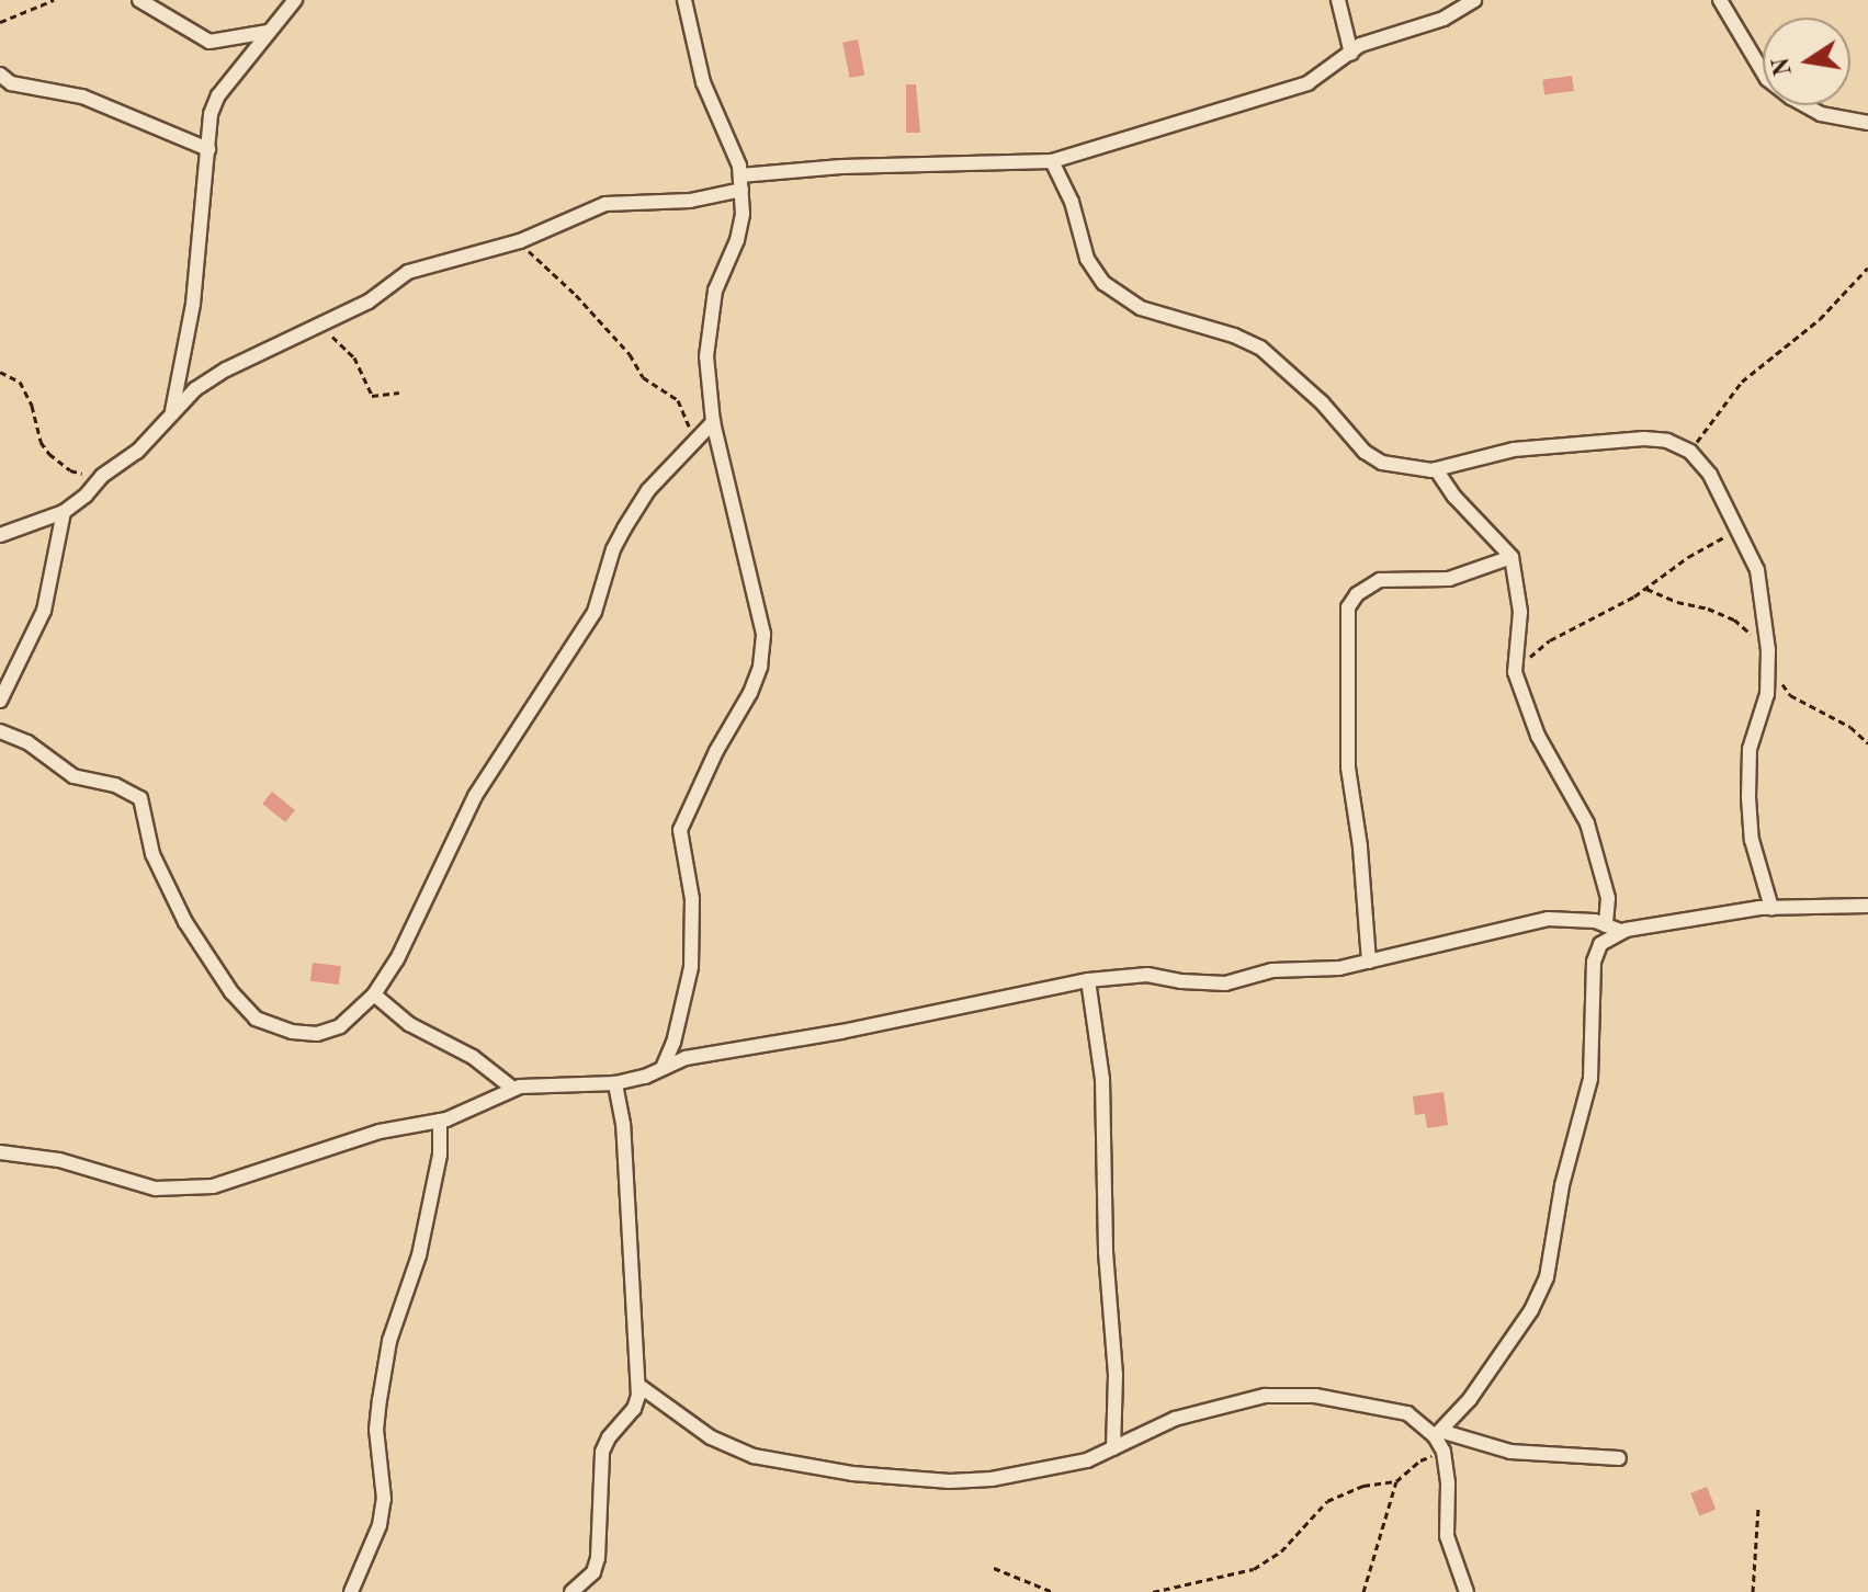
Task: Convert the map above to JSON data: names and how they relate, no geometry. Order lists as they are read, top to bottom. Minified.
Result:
{"north":"left"}
